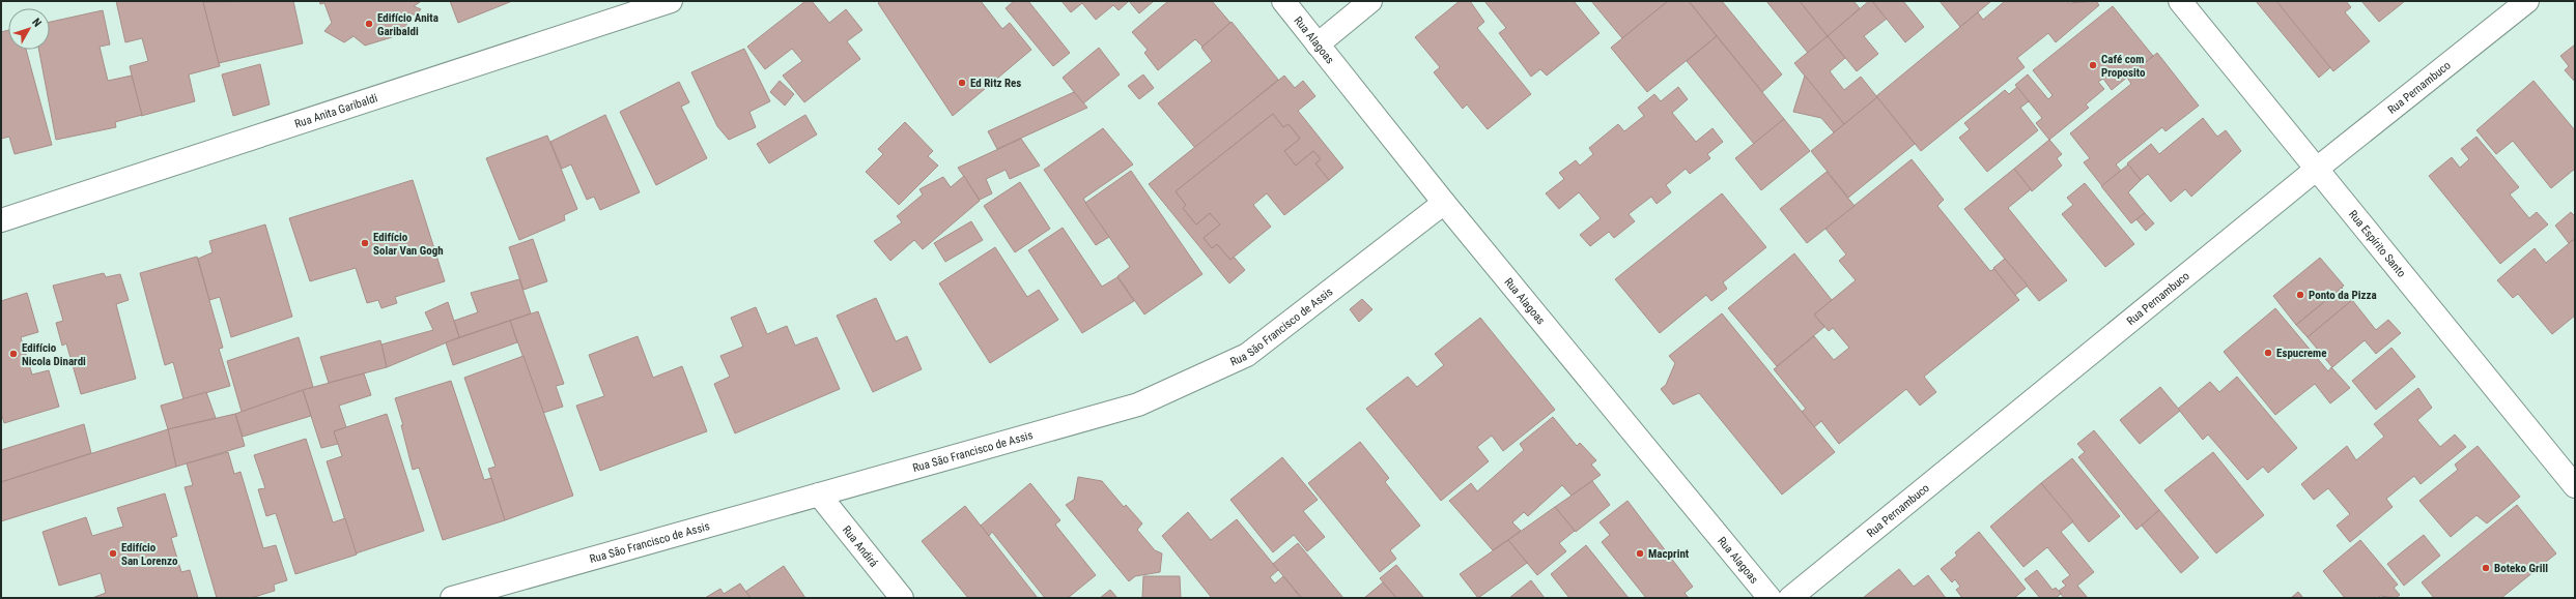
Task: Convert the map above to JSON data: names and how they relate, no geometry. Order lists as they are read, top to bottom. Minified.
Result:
{"streets":{"street":["Rua Alagoas","Rua Pernambuco","Rua Anita Garibaldi","Rua Espírito Santo","Rua São Francisco de Assis","Rua Andirá"]},"crossings":[["Rua Alagoas","Rua São Francisco de Assis"],["Rua Pernambuco","Rua Espírito Santo"],["Rua São Francisco de Assis","Rua Andirá"]],"places":["Edifício Anita Garibaldi","Café com Proposito","Ed Ritz Res","Edifício Solar Van Gogh","Ponto da Pizza","Espucreme","Edifício Nicola Dinardi","Edifício San Lorenzo","Macprint","Boteko Grill"],"north":"top right"}
